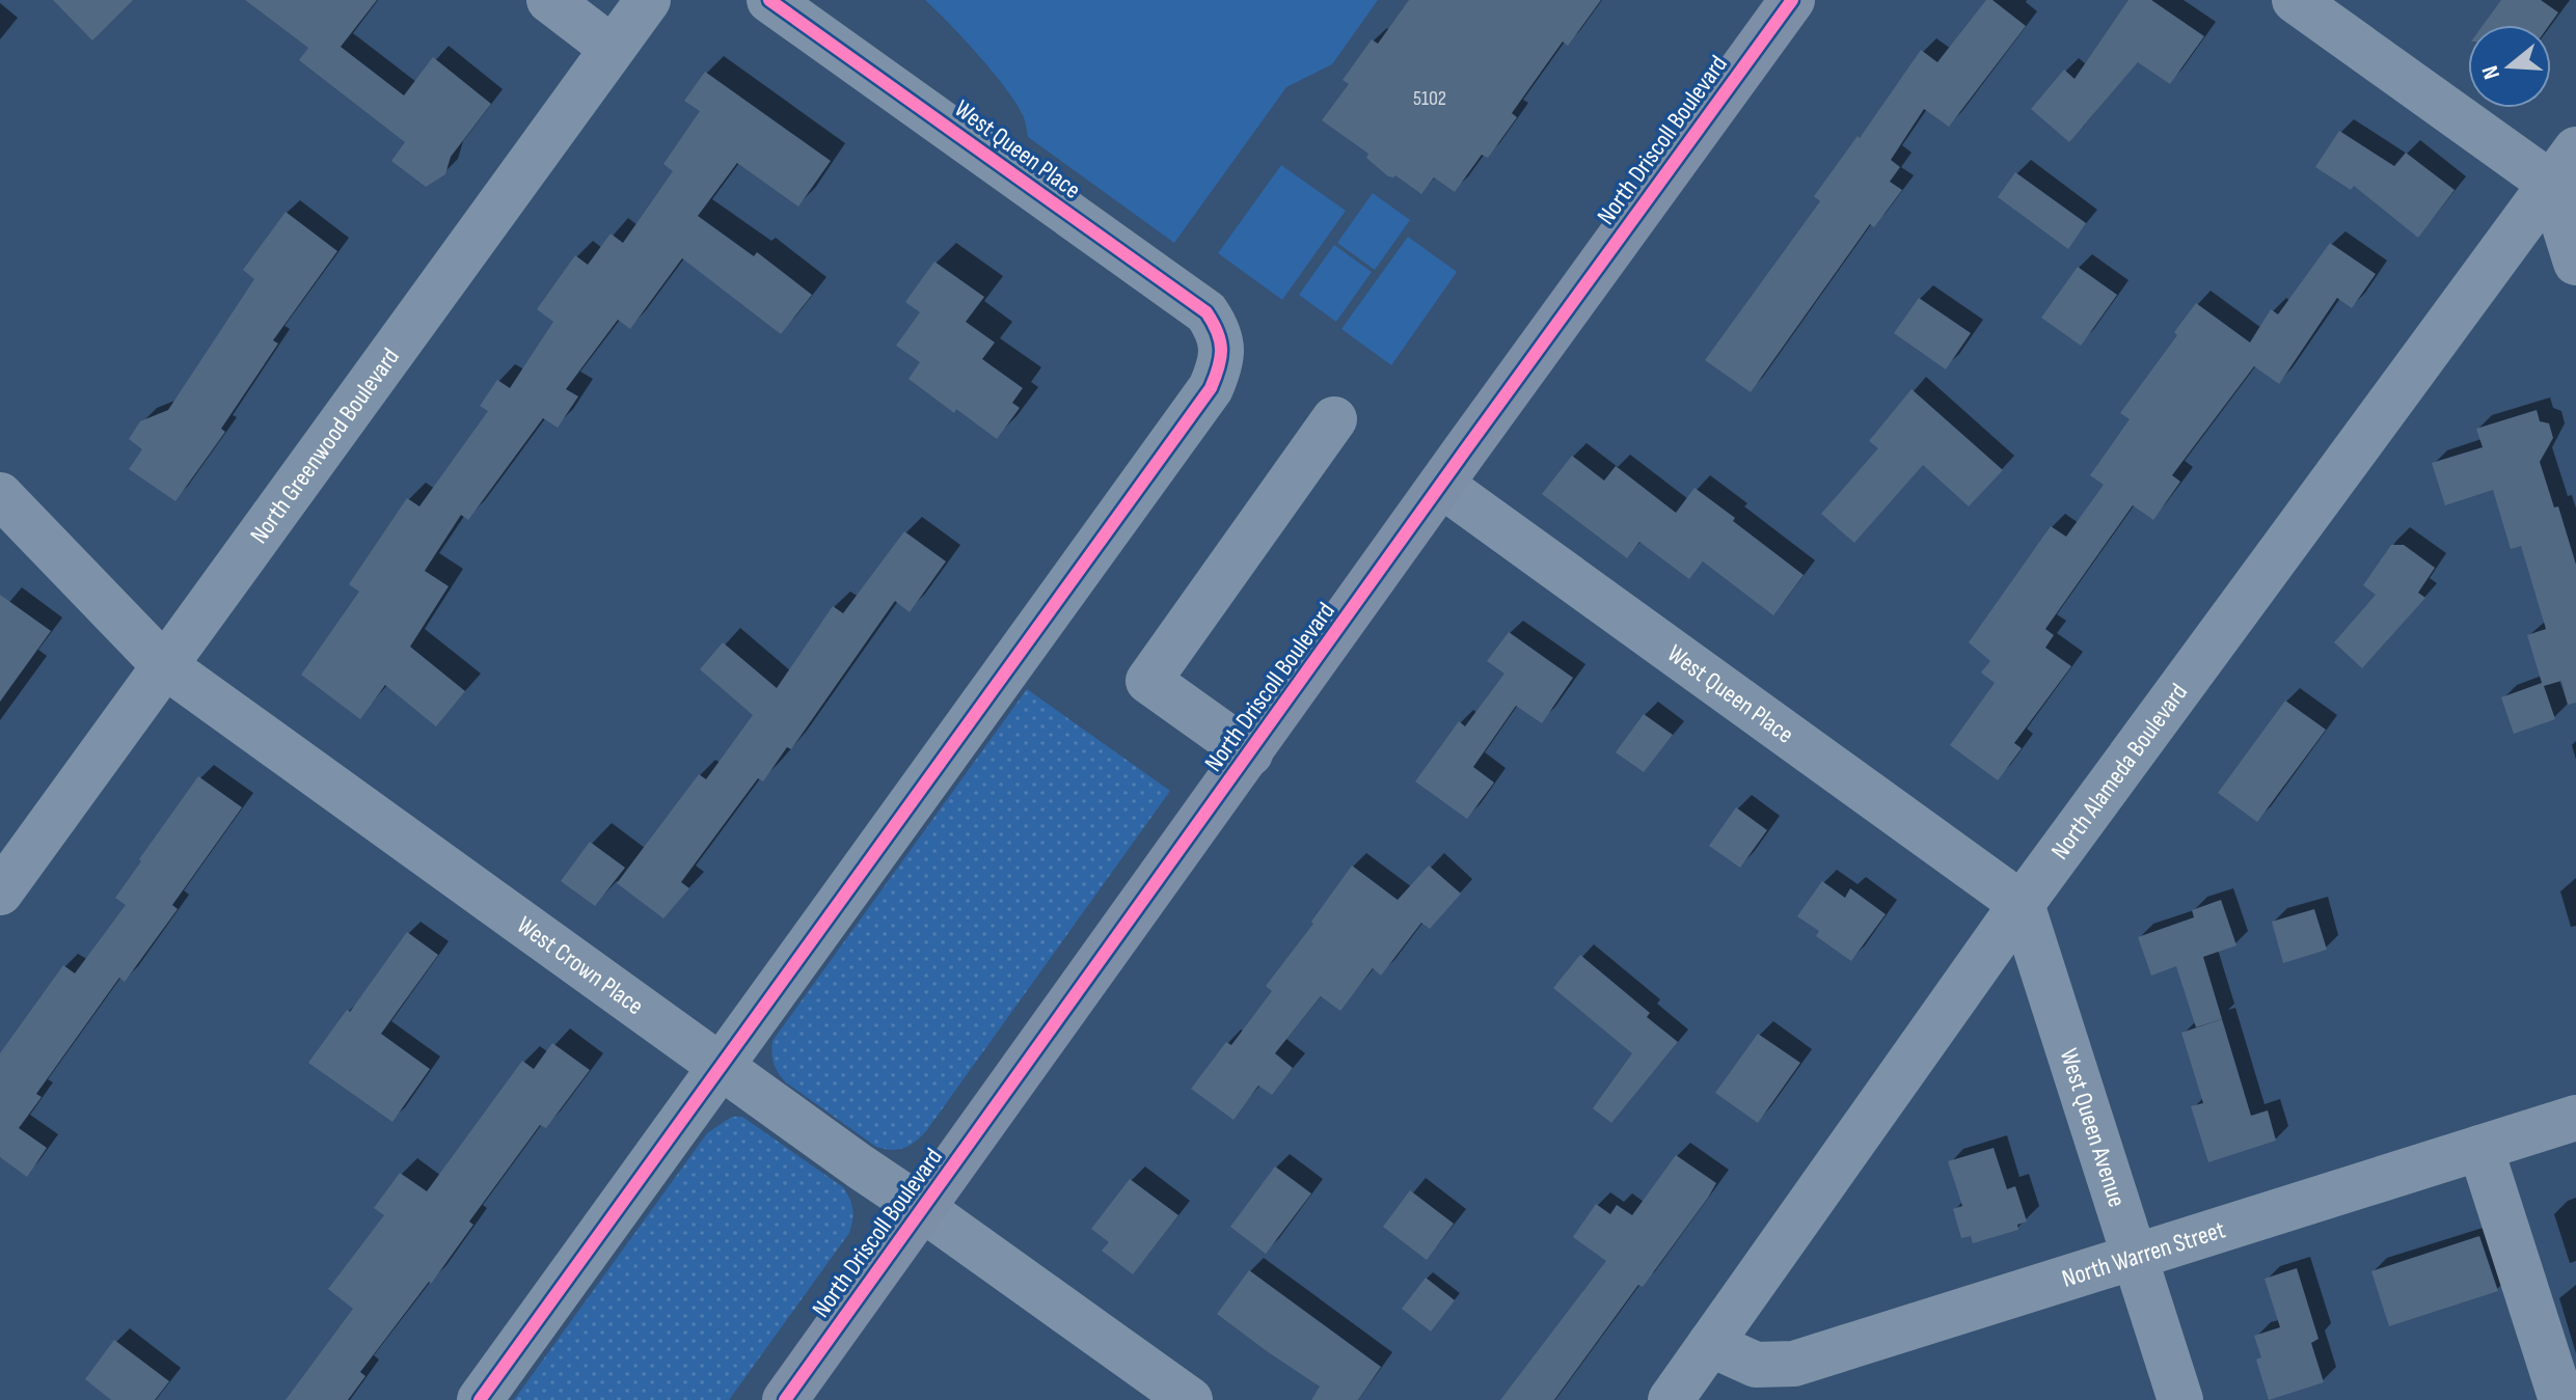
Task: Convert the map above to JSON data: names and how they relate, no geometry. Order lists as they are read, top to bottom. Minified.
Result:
{"streets":{"main road":["North Driscoll Boulevard"],"street":["West Queen Place","North Greenwood Boulevard","North Alameda Boulevard","West Crown Place","West Queen Avenue","North Warren Street"]},"crossings":[["North Driscoll Boulevard","West Queen Place"],["North Driscoll Boulevard","West Crown Place"],["West Queen Place","North Alameda Boulevard"],["West Queen Place","West Crown Place"],["West Queen Place","West Queen Avenue"],["North Greenwood Boulevard","West Crown Place"],["North Alameda Boulevard","West Queen Avenue"],["North Alameda Boulevard","North Warren Street"],["West Queen Avenue","North Warren Street"]],"house_numbers":["5102"],"north":"left"}
